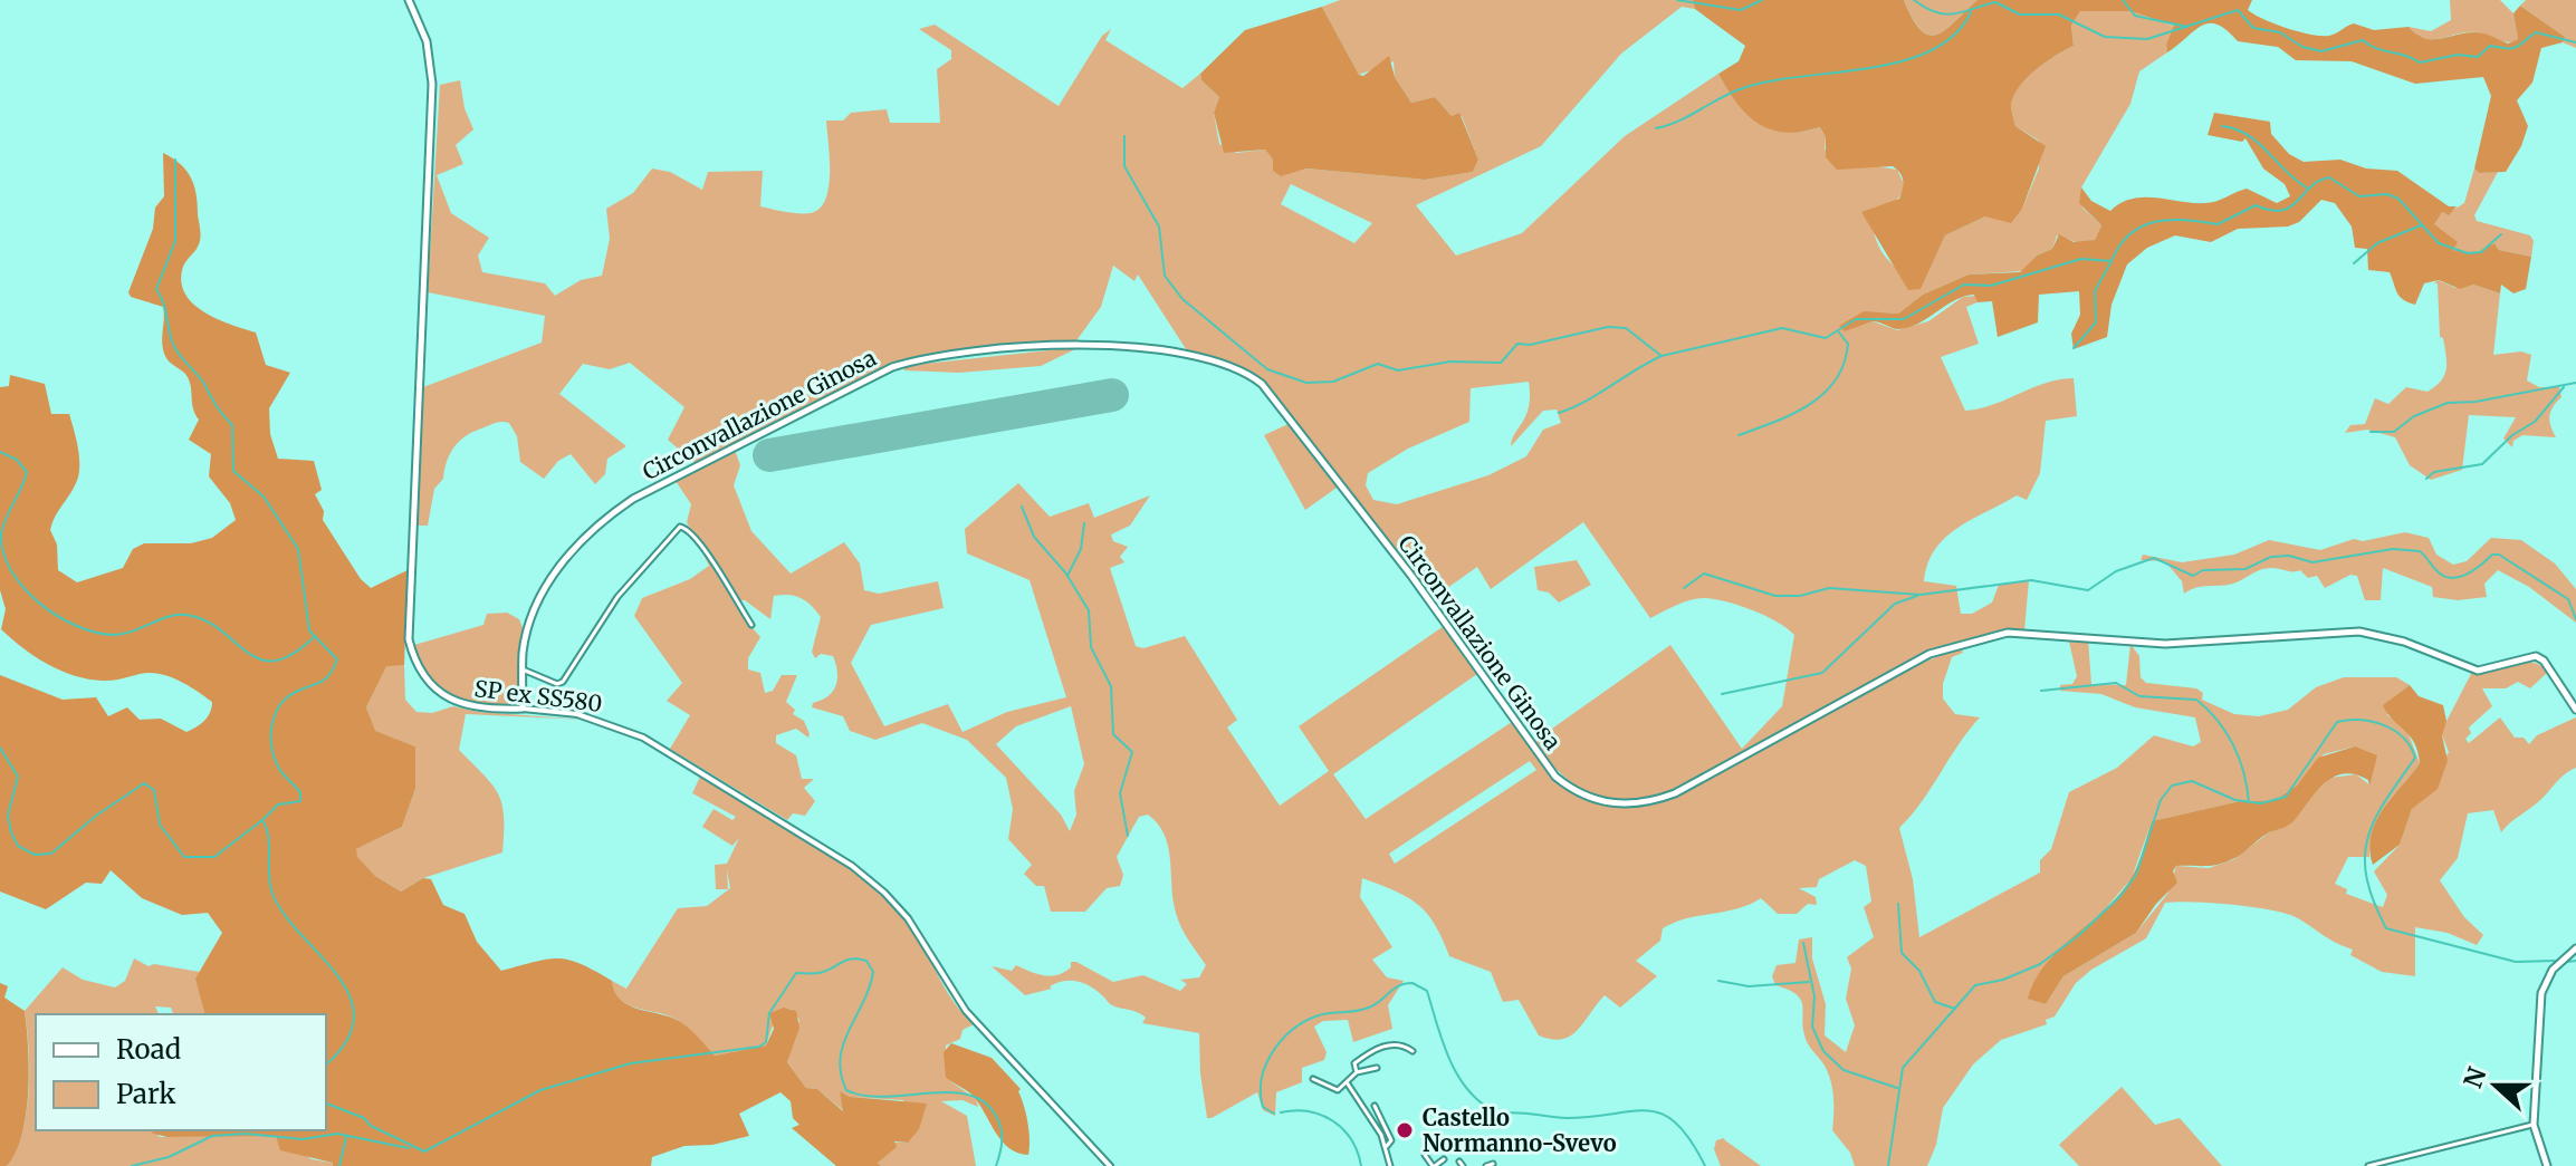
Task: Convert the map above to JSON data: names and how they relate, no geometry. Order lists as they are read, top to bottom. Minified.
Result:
{"streets":{"main road":["Circonvallazione Ginosa","SP ex SS580"]},"crossings":[["Circonvallazione Ginosa","SP ex SS580"]],"places":["Castello Normanno-Svevo"],"legend":["Road","Park"],"north":"left"}
